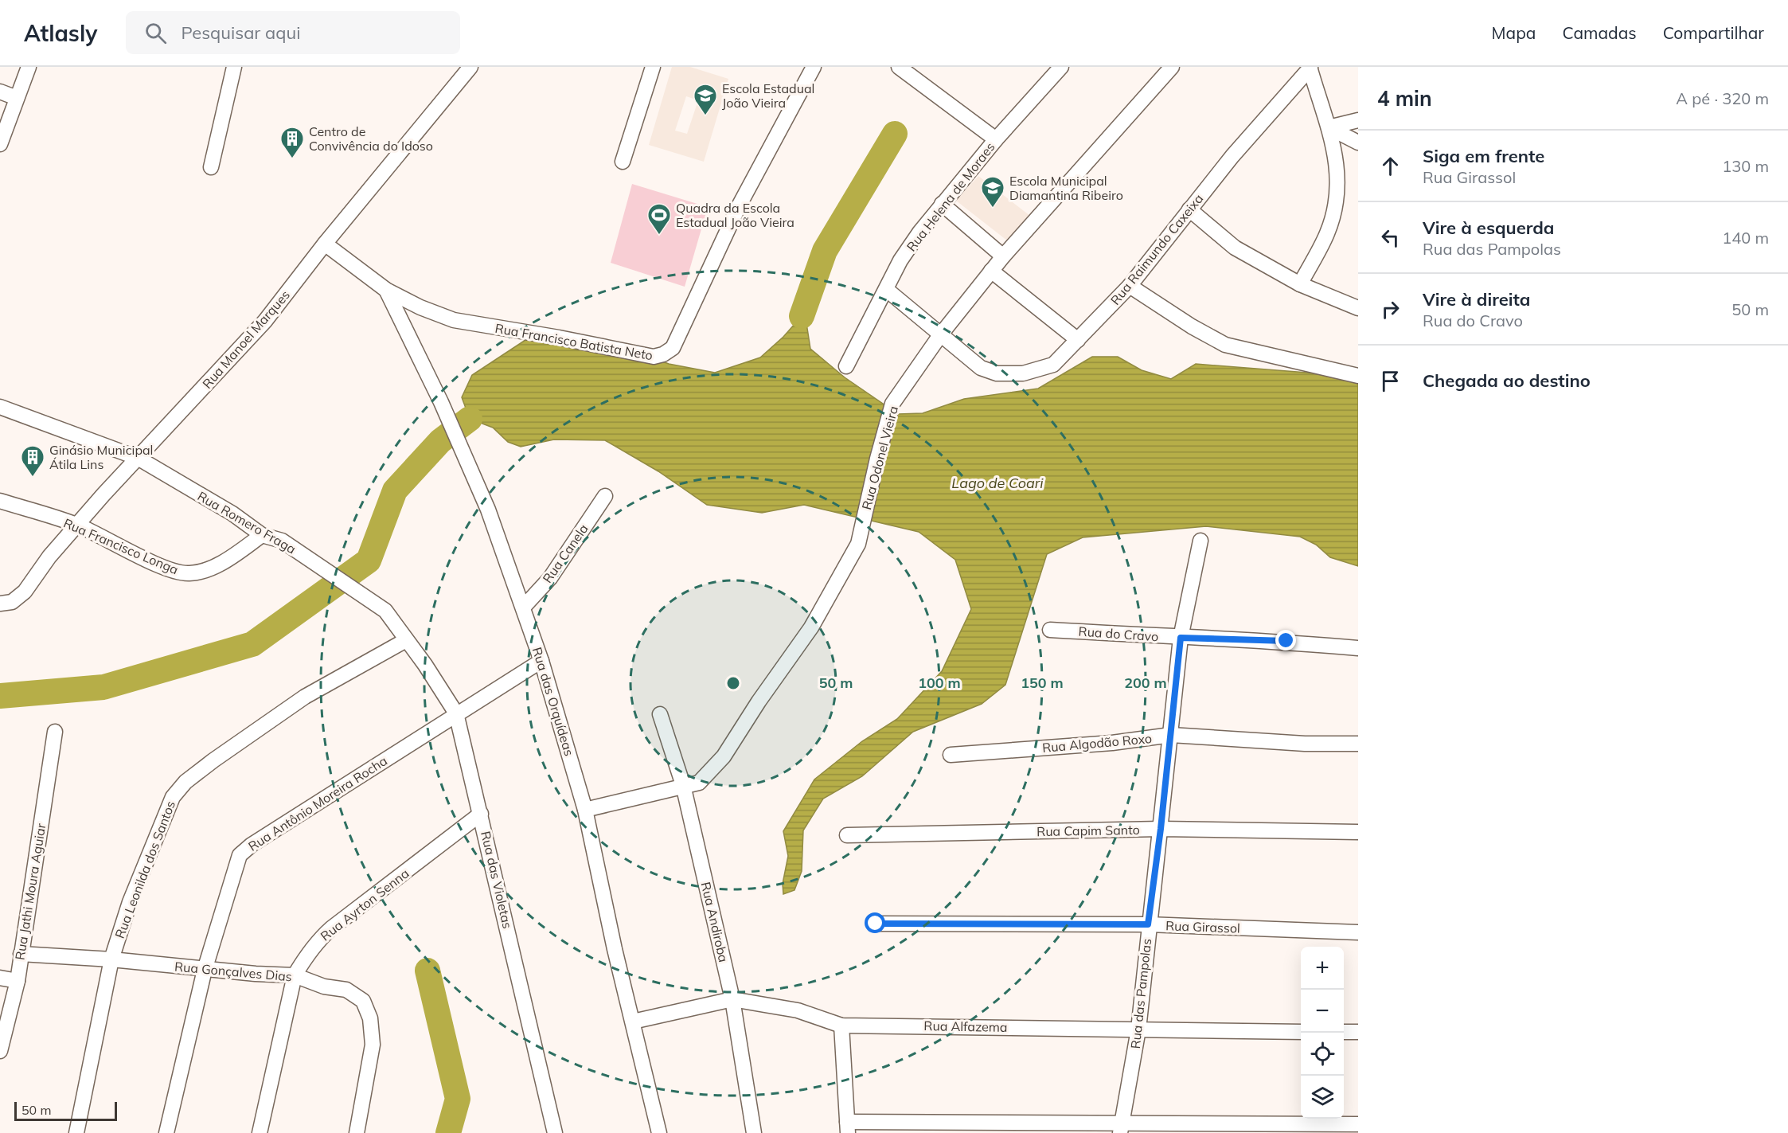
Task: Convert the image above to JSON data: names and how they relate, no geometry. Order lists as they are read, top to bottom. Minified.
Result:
{"streets":{"street":["Rua Helena de Moraes","Rua Raimundo Caxeixa","Rua Manoel Marques","Rua Francisco Batista Neto","Rua Odonel Vieira","Rua Romero Fraga","Rua Francisco Longa","Rua Canela","Rua do Cravo","Rua das Orquídeas","Rua Algodão Roxo","Rua Antônio Moreira Rocha","Rua Capim Santo","Rua Leonilda dos Santos","Rua das Violetas","Rua Jathi Moura Aguiar","Rua Ayrton Senna","Rua Andiroba","Rua Girassol","Rua Gonçalves Dias","Rua das Pampolas","Rua Alfazema"]},"crossings":[["Rua Helena de Moraes","Rua Raimundo Caxeixa"],["Rua Raimundo Caxeixa","Rua Odonel Vieira"],["Rua Manoel Marques","Rua Francisco Batista Neto"],["Rua Manoel Marques","Rua Romero Fraga"],["Rua Manoel Marques","Rua Francisco Longa"],["Rua Francisco Batista Neto","Rua das Orquídeas"],["Rua Odonel Vieira","Rua das Orquídeas"],["Rua Odonel Vieira","Rua Andiroba"],["Rua Romero Fraga","Rua Francisco Longa"],["Rua Romero Fraga","Rua das Violetas"],["Rua Canela","Rua das Orquídeas"],["Rua do Cravo","Rua das Pampolas"],["Rua das Orquídeas","Rua Antônio Moreira Rocha"],["Rua das Orquídeas","Rua Alfazema"],["Rua Algodão Roxo","Rua das Pampolas"],["Rua Antônio Moreira Rocha","Rua das Violetas"],["Rua Antônio Moreira Rocha","Rua Gonçalves Dias"],["Rua Capim Santo","Rua das Pampolas"],["Rua Leonilda dos Santos","Rua das Violetas"],["Rua Leonilda dos Santos","Rua Gonçalves Dias"],["Rua das Violetas","Rua Ayrton Senna"],["Rua Jathi Moura Aguiar","Rua Gonçalves Dias"],["Rua Ayrton Senna","Rua Gonçalves Dias"],["Rua Andiroba","Rua Alfazema"],["Rua Girassol","Rua das Pampolas"],["Rua das Pampolas","Rua Alfazema"]],"water":["Lago de Coari"],"places":{"school or university":["Escola Estadual João Vieira","Escola Municipal Diamantina Ribeiro"],"building":["Centro de Convivência do Idoso","Ginásio Municipal Átila Lins"],"sports":["Quadra da Escola Estadual João Vieira"]},"scale_bar":"50 m","page":{"header":"Atlasly","search":"Pesquisar aqui","nav":["Mapa","Camadas","Compartilhar"],"heading":["4 min","A pé · 320 m"],"list":[["Siga em frente","Rua Girassol","130 m"],["Vire à esquerda","Rua das Pampolas","140 m"],["Vire à direita","Rua do Cravo","50 m"],"Chegada ao destino"],"map_buttons":["+","−"],"scale":"50 m"},"rings":["50 m","100 m","150 m","200 m"]}
